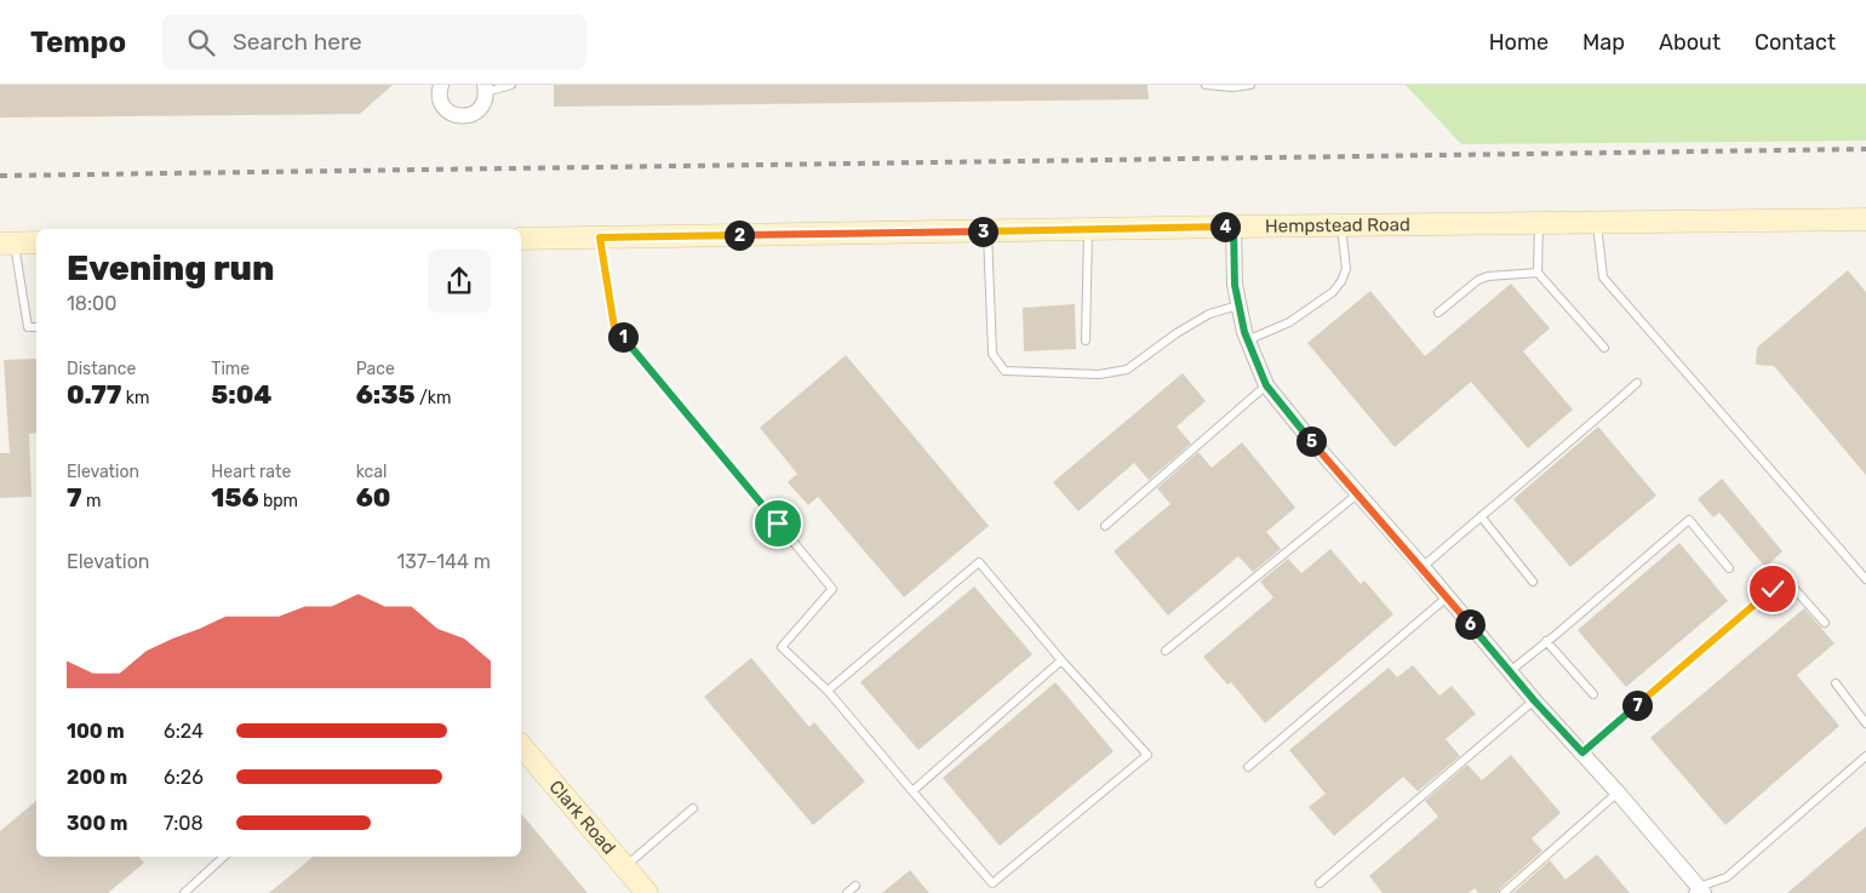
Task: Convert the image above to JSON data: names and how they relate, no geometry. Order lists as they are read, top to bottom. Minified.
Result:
{"streets":{"main road":["Hempstead Road","Clark Road"]},"page":{"header":"Tempo","search":"Search here","nav":["Home","Map","About","Contact"],"pins":["4","3","2","1","5","6","7"],"heading":["Evening run","18:00"],"stats":[["Distance","0.77 km"],["Time","5:04"],["Pace","6:35 /km"],["Elevation","7 m"],["Heart rate","156 bpm"],["kcal","60"]],"chart":["Elevation","137–144 m"],"list":[{"name":"100 m","note":"6:24"},{"name":"200 m","note":"6:26"},{"name":"300 m","note":"7:08"}]}}
